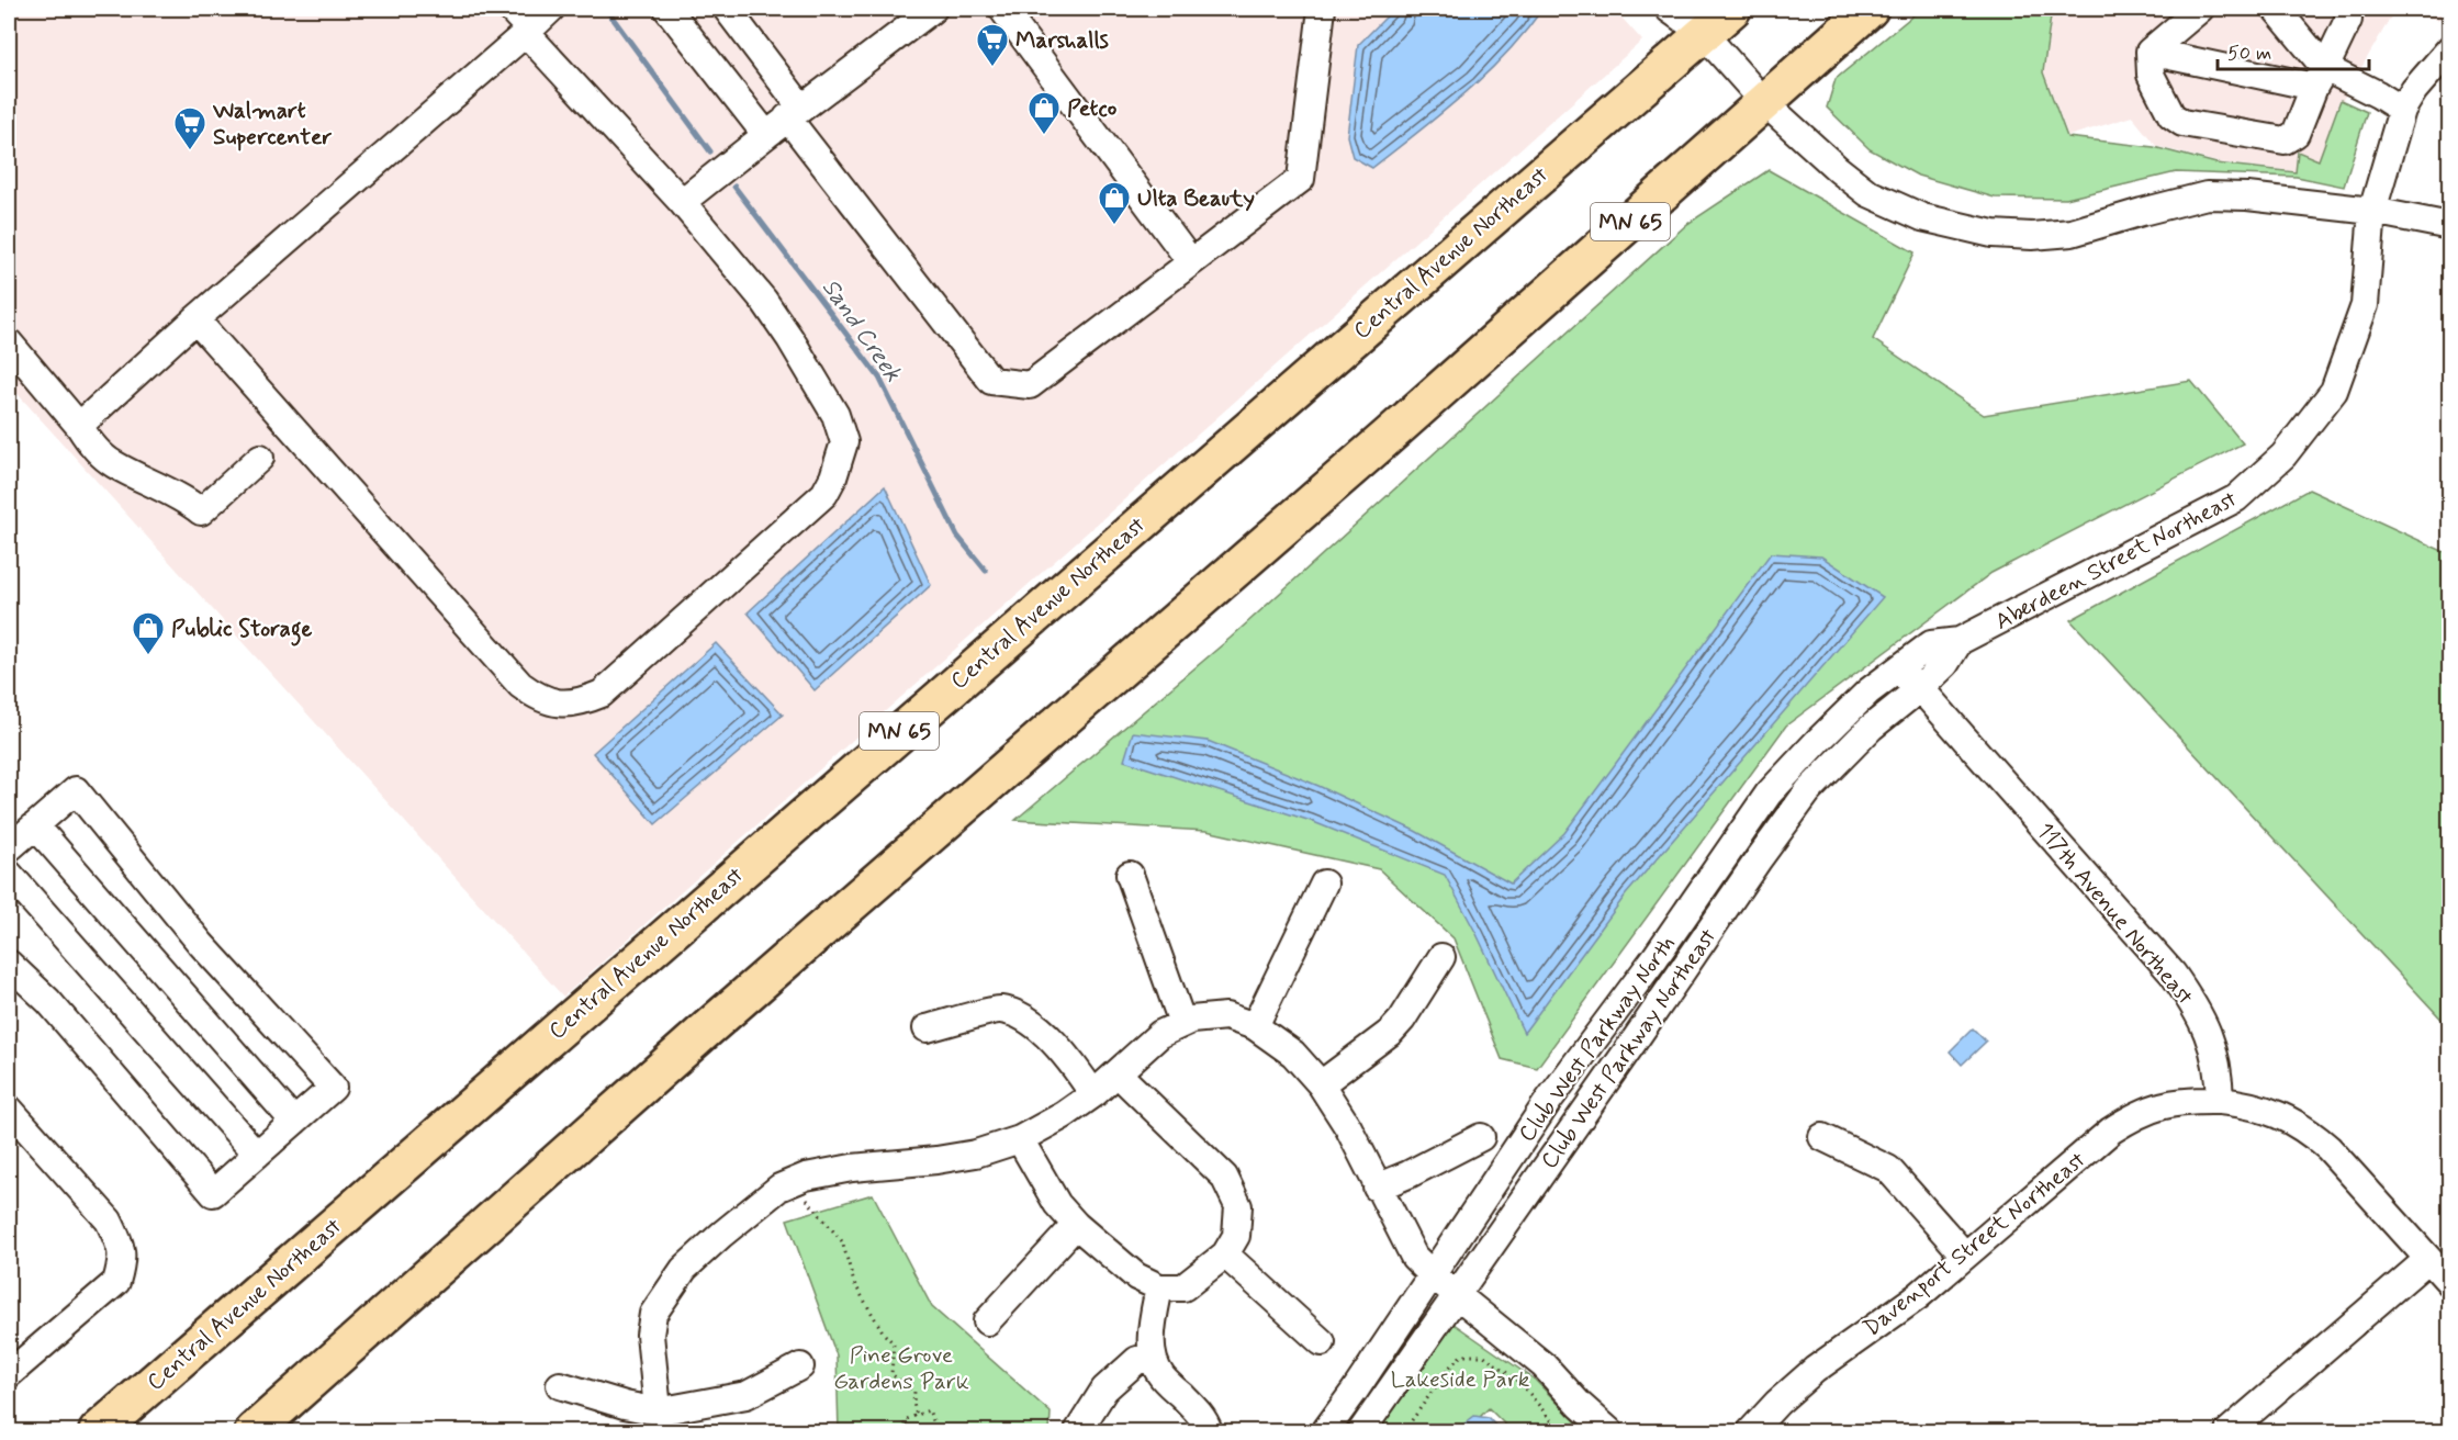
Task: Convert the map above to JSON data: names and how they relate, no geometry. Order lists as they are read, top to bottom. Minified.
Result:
{"streets":{"highway":["MN 65","Central Avenue Northeast"],"street":["Aberdeen Street Northeast","117th Avenue Northeast","Club West Parkway North","Club West Parkway Northeast","Davenport Street Northeast"]},"crossings":[["Aberdeen Street Northeast","117th Avenue Northeast"],["Aberdeen Street Northeast","Club West Parkway North"],["Aberdeen Street Northeast","Club West Parkway Northeast"],["117th Avenue Northeast","Club West Parkway North"],["117th Avenue Northeast","Club West Parkway Northeast"],["117th Avenue Northeast","Davenport Street Northeast"]],"water":["Sand Creek"],"parks":["Pine Grove Gardens Park","Lakeside Park"],"places":{"supermarket":["Marshalls","Walmart Supercenter"],"shop":["Petco","Ulta Beauty","Public Storage"]},"scale_bar":"50 m"}
